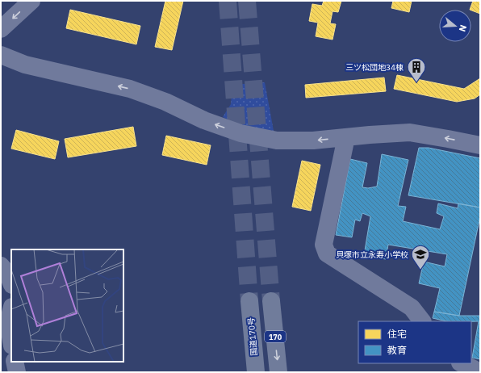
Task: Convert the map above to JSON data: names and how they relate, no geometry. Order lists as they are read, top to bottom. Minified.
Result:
{"streets":{"highway":["国道170号","170"]},"places":{"building":["三ツ松団地34棟"],"school or university":["貝塚市立永寿小学校"]},"legend":["住宅","教育"],"north":"right"}
